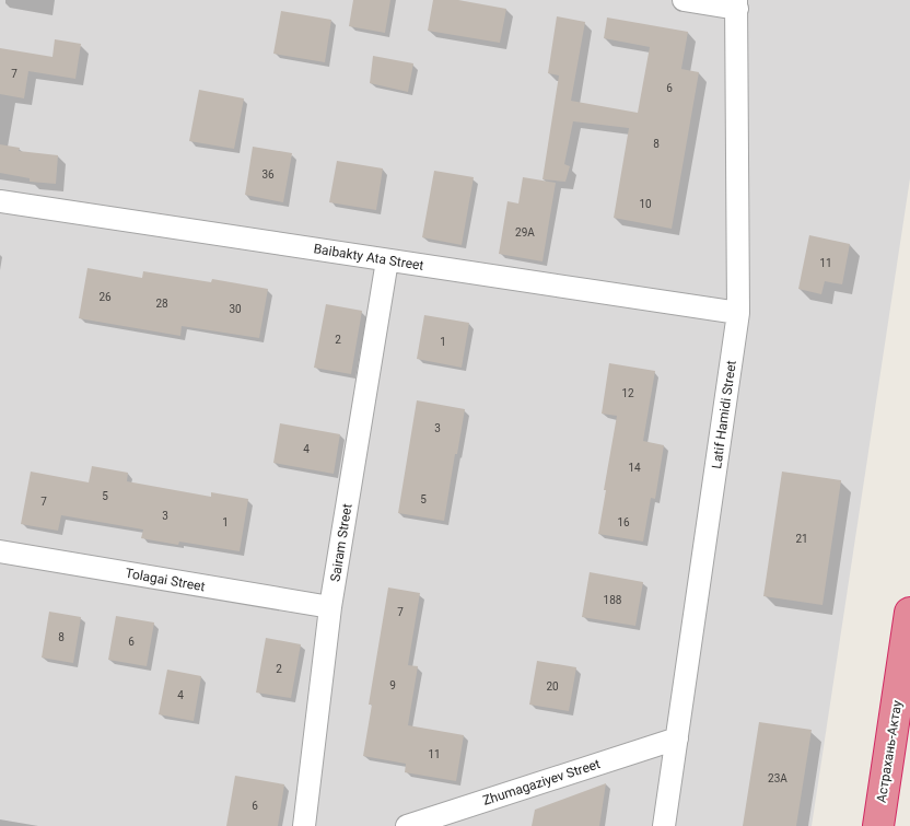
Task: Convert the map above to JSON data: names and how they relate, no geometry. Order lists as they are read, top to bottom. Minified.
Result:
{"streets":{"highway":["Астрахань-Актау"],"street":["Baibakty Ata Street","Latif Hamidi Street","Sairam Street","Tolagai Street","Zhumagaziyev Street"]},"crossings":[["Baibakty Ata Street","Latif Hamidi Street"],["Baibakty Ata Street","Sairam Street"],["Latif Hamidi Street","Zhumagaziyev Street"],["Sairam Street","Tolagai Street"]],"house_numbers":["7","6","8","36","10","29А","11","26","28","30","2","1","12","3","4","14","5","5","7","3","1","16","21","188","7","8","6","2","9","20","4","11","23А","6"]}
